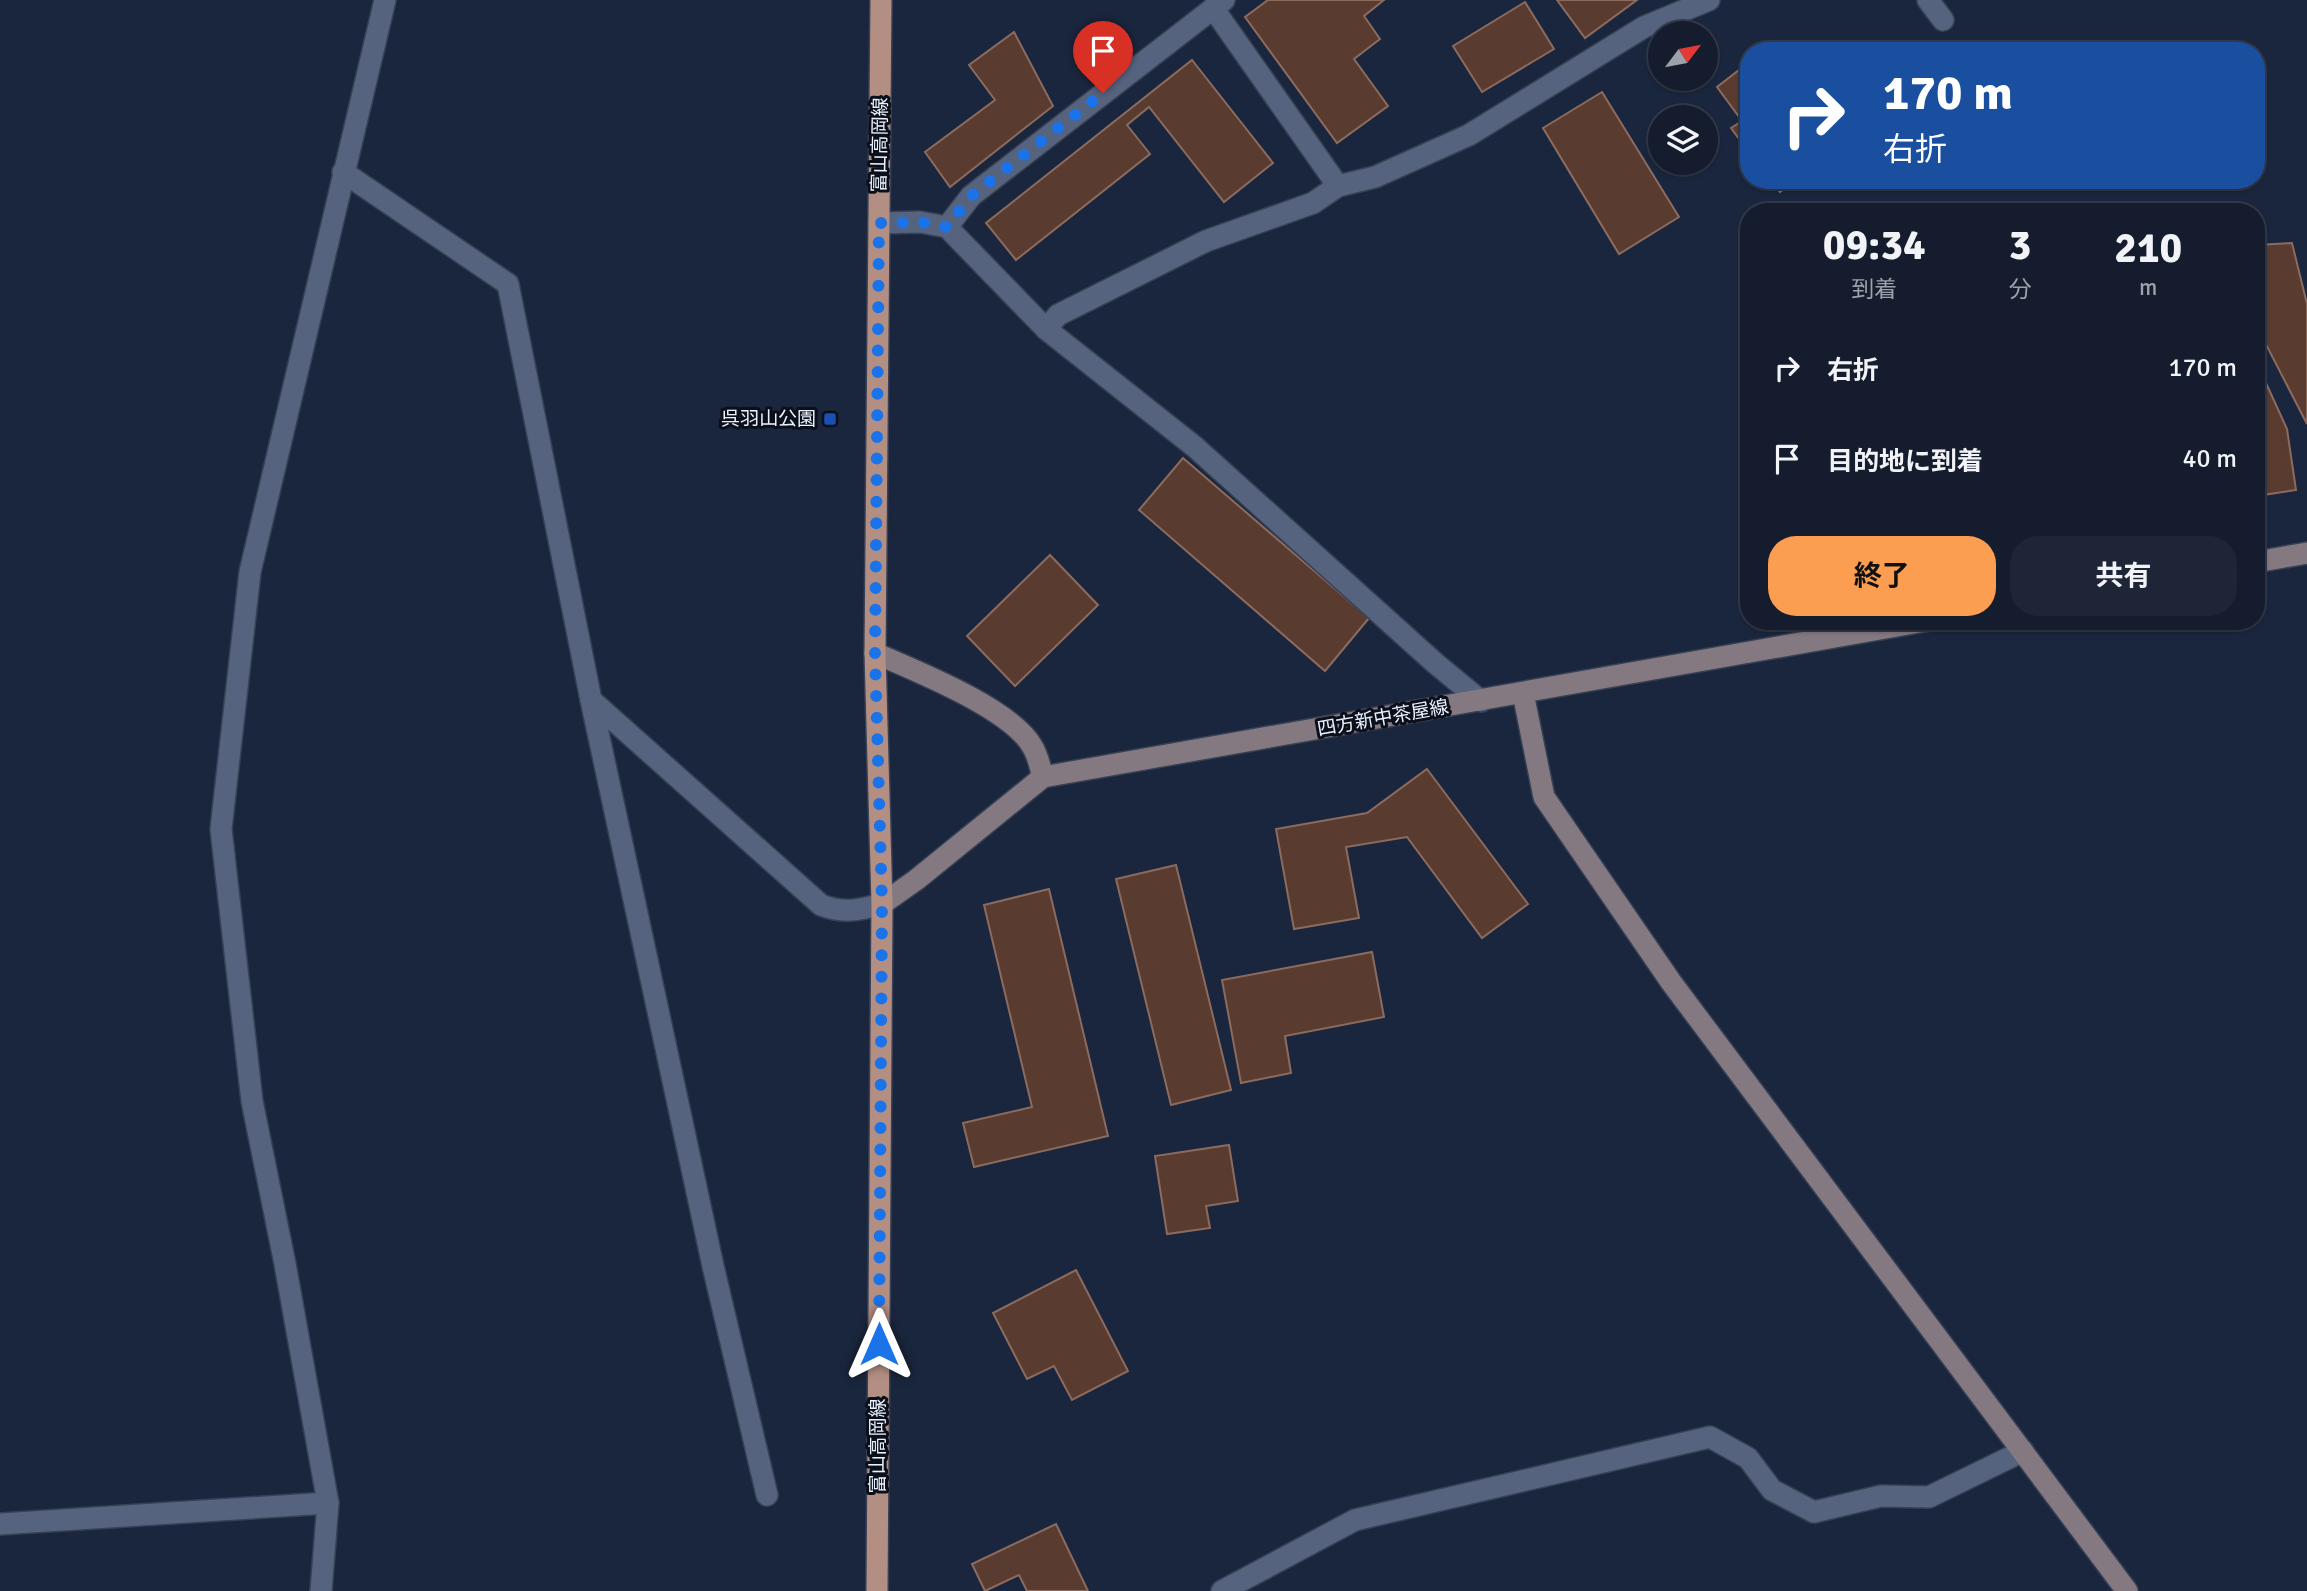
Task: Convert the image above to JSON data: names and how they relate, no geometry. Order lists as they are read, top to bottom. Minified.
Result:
{"streets":{"main road":["富山高岡線","四方新中茶屋線"]},"crossings":[["富山高岡線","四方新中茶屋線"]],"places":{"transit":["呉羽山公園"]},"north":"top right","page":{"turn":["170 m","右折"],"eta":["09:34","到着","3","分","210","m"],"list":[{"name":"右折","value":"170 m"},{"name":"目的地に到着","value":"40 m"}],"buttons":["終了","共有"]}}
